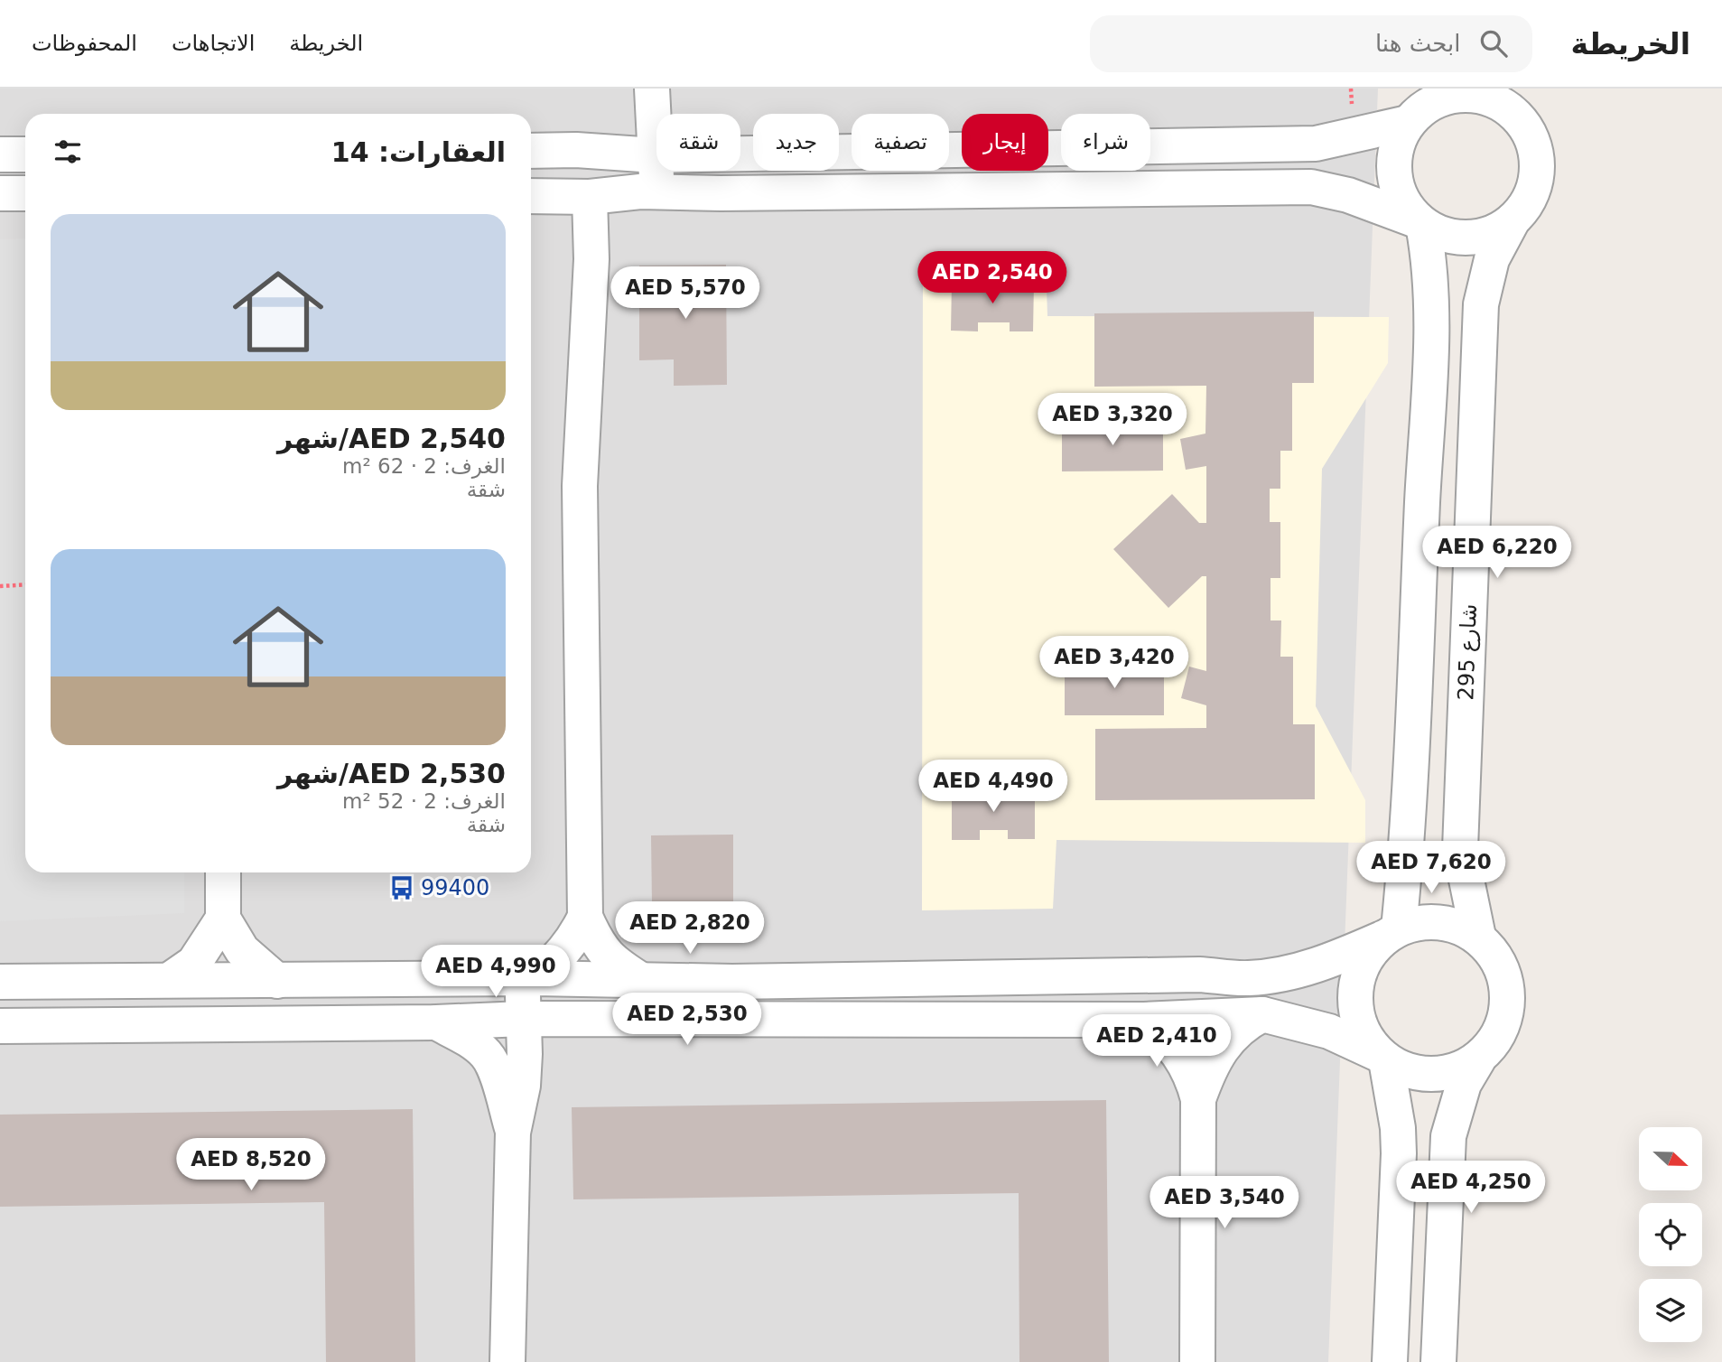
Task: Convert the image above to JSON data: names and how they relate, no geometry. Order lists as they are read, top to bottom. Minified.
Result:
{"streets":{"street":["شارع 295"]},"places":{"bus stop":["99400"]},"north":"right","page":{"header":"الخريطة","search":"ابحث هنا","nav":["الخريطة","الاتجاهات","المحفوظات"],"chip":["شراء","إيجار","تصفية","جديد","شقة"],"heading":"العقارات: 14","list":[{"name":"AED 2,540/شهر","note":"الغرف: 2 · 62 m² · شقة"},{"name":"AED 2,530/شهر","note":"الغرف: 2 · 52 m² · شقة"}],"price":["AED 2,540","AED 5,570","AED 3,320","AED 6,220","AED 3,420","AED 4,490","AED 7,620","AED 2,820","AED 4,990","AED 2,530","AED 2,410","AED 8,520","AED 4,250","AED 3,540"]}}
